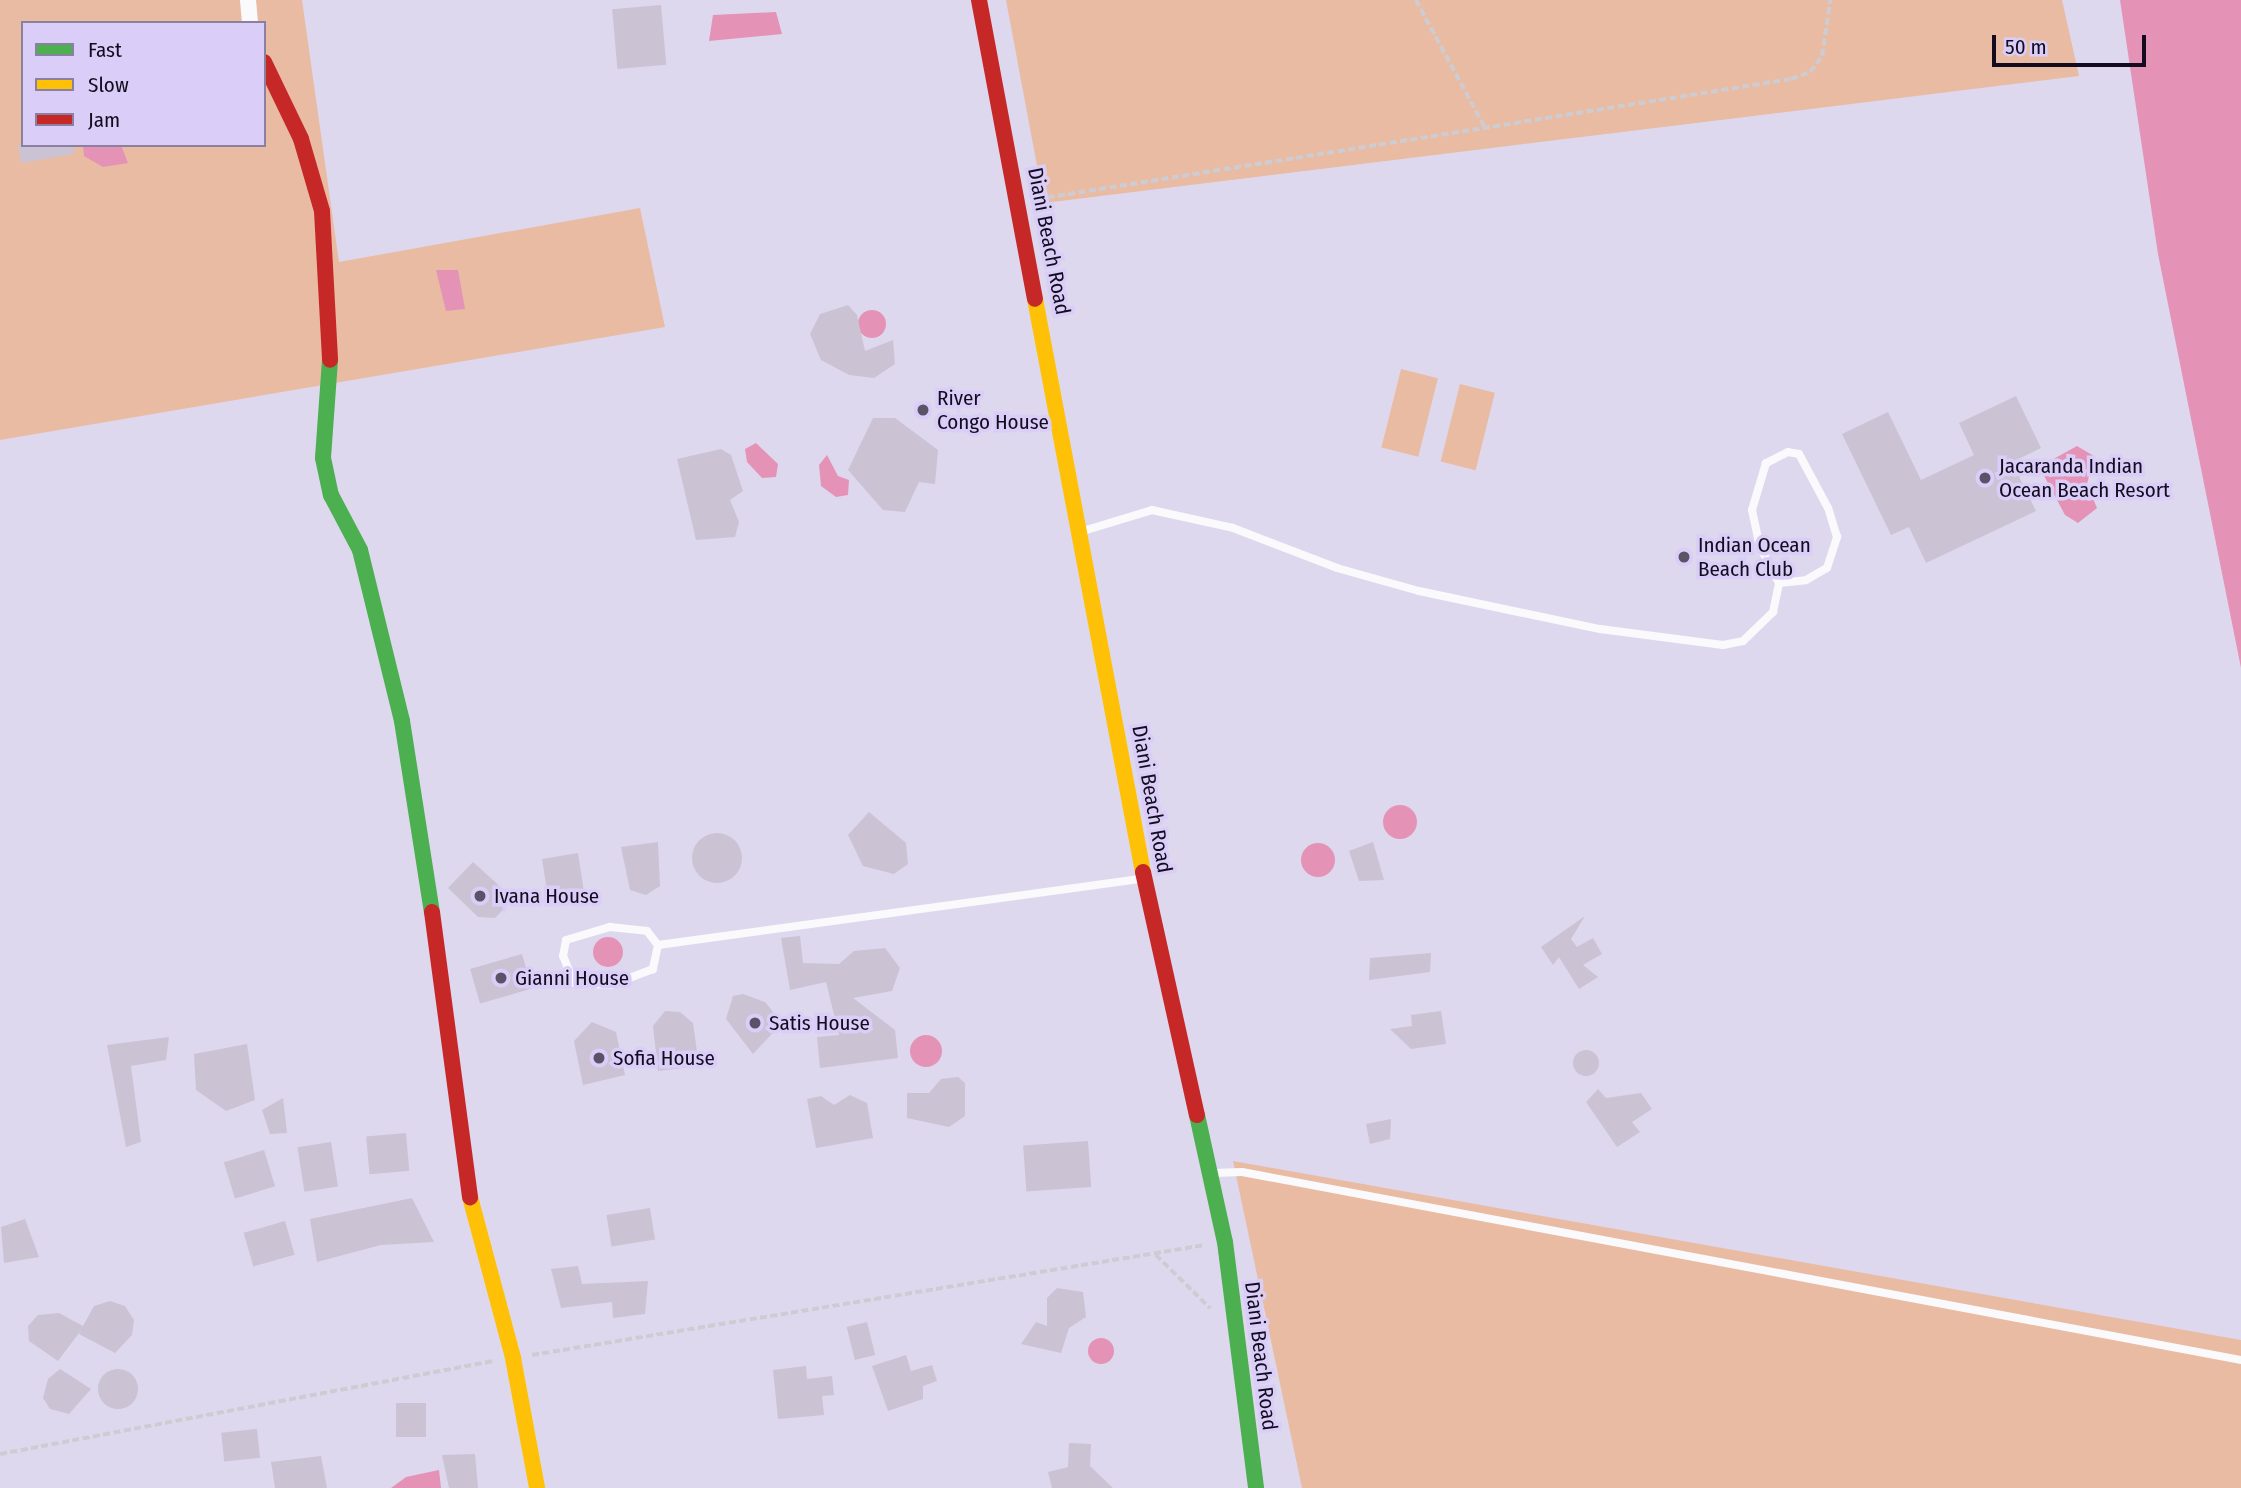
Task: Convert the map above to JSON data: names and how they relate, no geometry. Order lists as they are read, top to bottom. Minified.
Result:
{"streets":{"main road":["Diani Beach Road"]},"places":["River Congo House","Jacaranda Indian Ocean Beach Resort","Indian Ocean Beach Club","Ivana House","Gianni House","Satis House","Sofia House"],"legend":["Fast","Slow","Jam"],"scale_bar":"50 m"}
